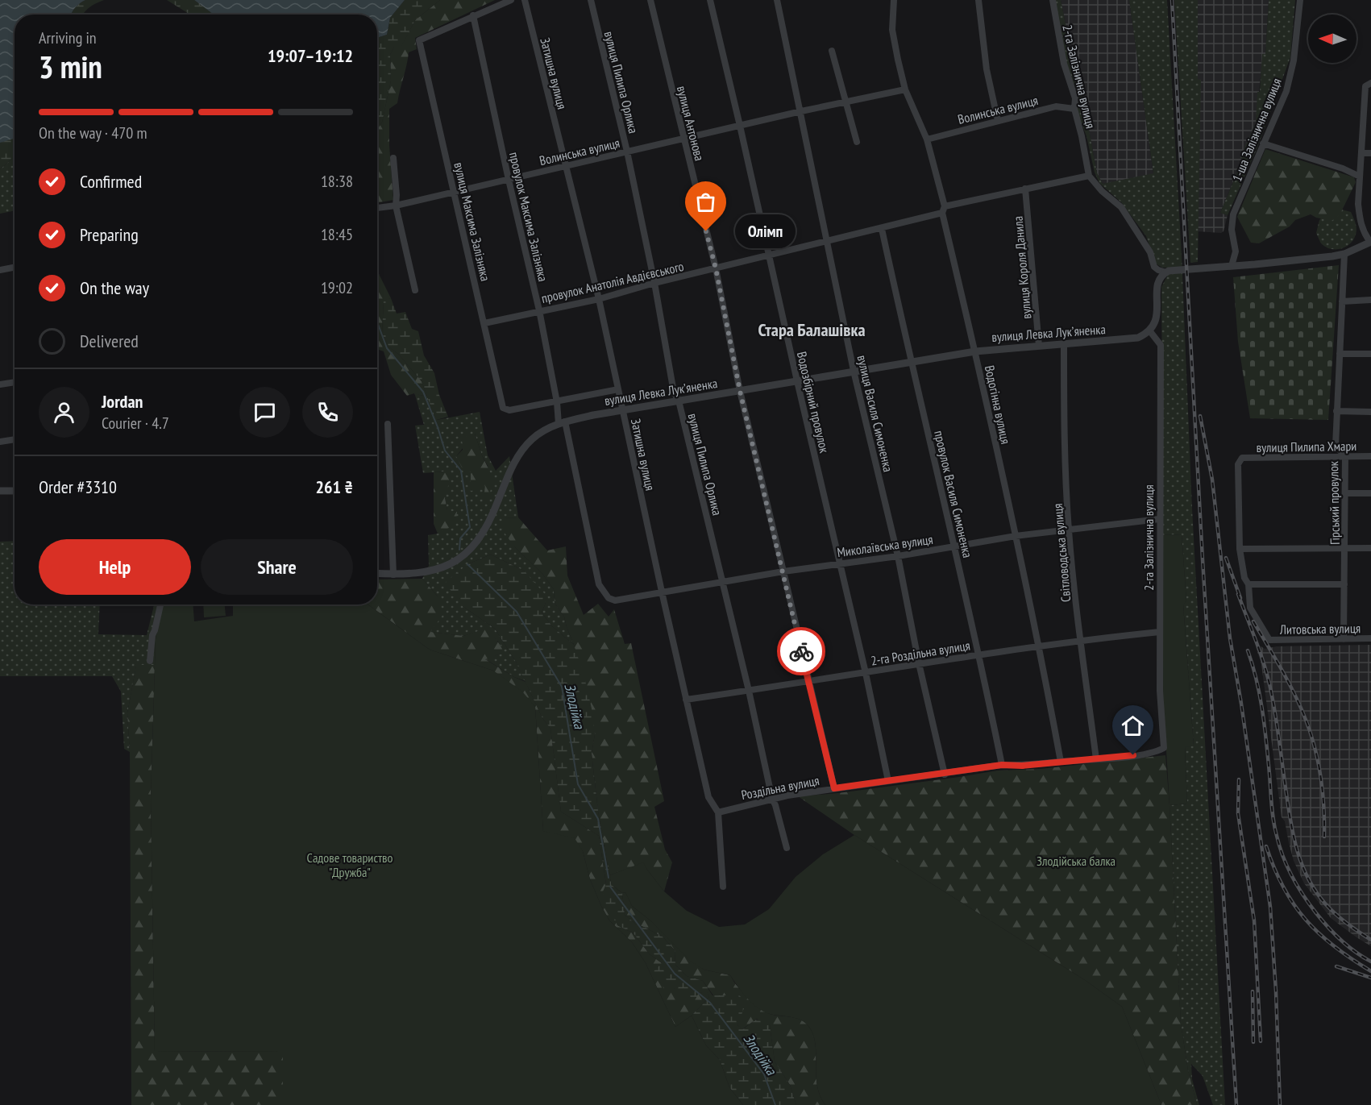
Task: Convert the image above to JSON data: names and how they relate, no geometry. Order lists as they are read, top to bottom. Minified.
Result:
{"streets":{"street":["Затишна вулиця","2-га Залізнична вулиця","вулиця Пилипа Орлика","Волинська вулиця","вулиця Антонова","1-ша Залізнична вулиця","провулок Максима Залізняка","вулиця Максима Залізняка","вулиця Короля Данила","провулок Анатолія Авдієвського","вулиця Левка Лукʼяненка","Водозбірний провулок","Водогінна вулиця","вулиця Василя Симоненка","вулиця Пилипа Хмари","провулок Василя Симоненка","Гірський провулок","Миколаївська вулиця","Світловодська вулиця","Литовська вулиця","2-га Роздільна вулиця","Роздільна вулиця"]},"crossings":[["Затишна вулиця","Волинська вулиця"],["Затишна вулиця","провулок Анатолія Авдієвського"],["Затишна вулиця","вулиця Левка Лукʼяненка"],["Затишна вулиця","Миколаївська вулиця"],["Затишна вулиця","2-га Роздільна вулиця"],["Затишна вулиця","Роздільна вулиця"],["2-га Залізнична вулиця","Волинська вулиця"],["2-га Залізнична вулиця","провулок Анатолія Авдієвського"],["2-га Залізнична вулиця","вулиця Левка Лукʼяненка"],["2-га Залізнична вулиця","Миколаївська вулиця"],["2-га Залізнична вулиця","2-га Роздільна вулиця"],["2-га Залізнична вулиця","Роздільна вулиця"],["вулиця Пилипа Орлика","Волинська вулиця"],["вулиця Пилипа Орлика","провулок Анатолія Авдієвського"],["вулиця Пилипа Орлика","вулиця Левка Лукʼяненка"],["вулиця Пилипа Орлика","Миколаївська вулиця"],["вулиця Пилипа Орлика","2-га Роздільна вулиця"],["вулиця Пилипа Орлика","Роздільна вулиця"],["Волинська вулиця","вулиця Антонова"],["Волинська вулиця","провулок Максима Залізняка"],["Волинська вулиця","вулиця Максима Залізняка"],["Волинська вулиця","Водозбірний провулок"],["Волинська вулиця","Водогінна вулиця"],["Волинська вулиця","вулиця Василя Симоненка"],["вулиця Антонова","провулок Анатолія Авдієвського"],["вулиця Антонова","вулиця Левка Лукʼяненка"],["вулиця Антонова","Миколаївська вулиця"],["вулиця Антонова","2-га Роздільна вулиця"],["вулиця Антонова","Роздільна вулиця"],["провулок Максима Залізняка","вулиця Максима Залізняка"],["провулок Максима Залізняка","провулок Анатолія Авдієвського"],["провулок Максима Залізняка","вулиця Левка Лукʼяненка"],["провулок Максима Залізняка","Миколаївська вулиця"],["вулиця Максима Залізняка","провулок Анатолія Авдієвського"],["вулиця Короля Данила","провулок Анатолія Авдієвського"],["вулиця Короля Данила","вулиця Левка Лукʼяненка"],["провулок Анатолія Авдієвського","Водозбірний провулок"],["провулок Анатолія Авдієвського","Водогінна вулиця"],["провулок Анатолія Авдієвського","вулиця Василя Симоненка"],["провулок Анатолія Авдієвського","провулок Василя Симоненка"],["вулиця Левка Лукʼяненка","Водозбірний провулок"],["вулиця Левка Лукʼяненка","Водогінна вулиця"],["вулиця Левка Лукʼяненка","вулиця Василя Симоненка"],["вулиця Левка Лукʼяненка","провулок Василя Симоненка"],["вулиця Левка Лукʼяненка","Світловодська вулиця"],["Водозбірний провулок","Миколаївська вулиця"],["Водозбірний провулок","2-га Роздільна вулиця"],["Водозбірний провулок","Роздільна вулиця"],["Водогінна вулиця","Миколаївська вулиця"],["Водогінна вулиця","2-га Роздільна вулиця"],["Водогінна вулиця","Роздільна вулиця"],["вулиця Василя Симоненка","Миколаївська вулиця"],["вулиця Василя Симоненка","2-га Роздільна вулиця"],["вулиця Василя Симоненка","Роздільна вулиця"],["вулиця Пилипа Хмари","Гірський провулок"],["провулок Василя Симоненка","Миколаївська вулиця"],["провулок Василя Симоненка","2-га Роздільна вулиця"],["провулок Василя Симоненка","Роздільна вулиця"],["Гірський провулок","Литовська вулиця"],["Миколаївська вулиця","Світловодська вулиця"],["Світловодська вулиця","2-га Роздільна вулиця"],["Світловодська вулиця","Роздільна вулиця"]],"districts":["Стара Балашівка"],"water":["Злодійка"],"parks":["Садове товариство \"Дружба\"","Злодійська балка"],"places":["Олімп"],"north":"left","page":{"heading":["3 min","Arriving in","19:07–19:12"],"panel":["Jordan","Courier · 4.7","Order #3310","261 ₴"],"bar":"On the way · 470 m","list":[["Confirmed","18:38"],["Preparing","18:45"],["On the way","19:02"],"Delivered"],"bubble":"Олімп","buttons":["Help","Share"]}}
